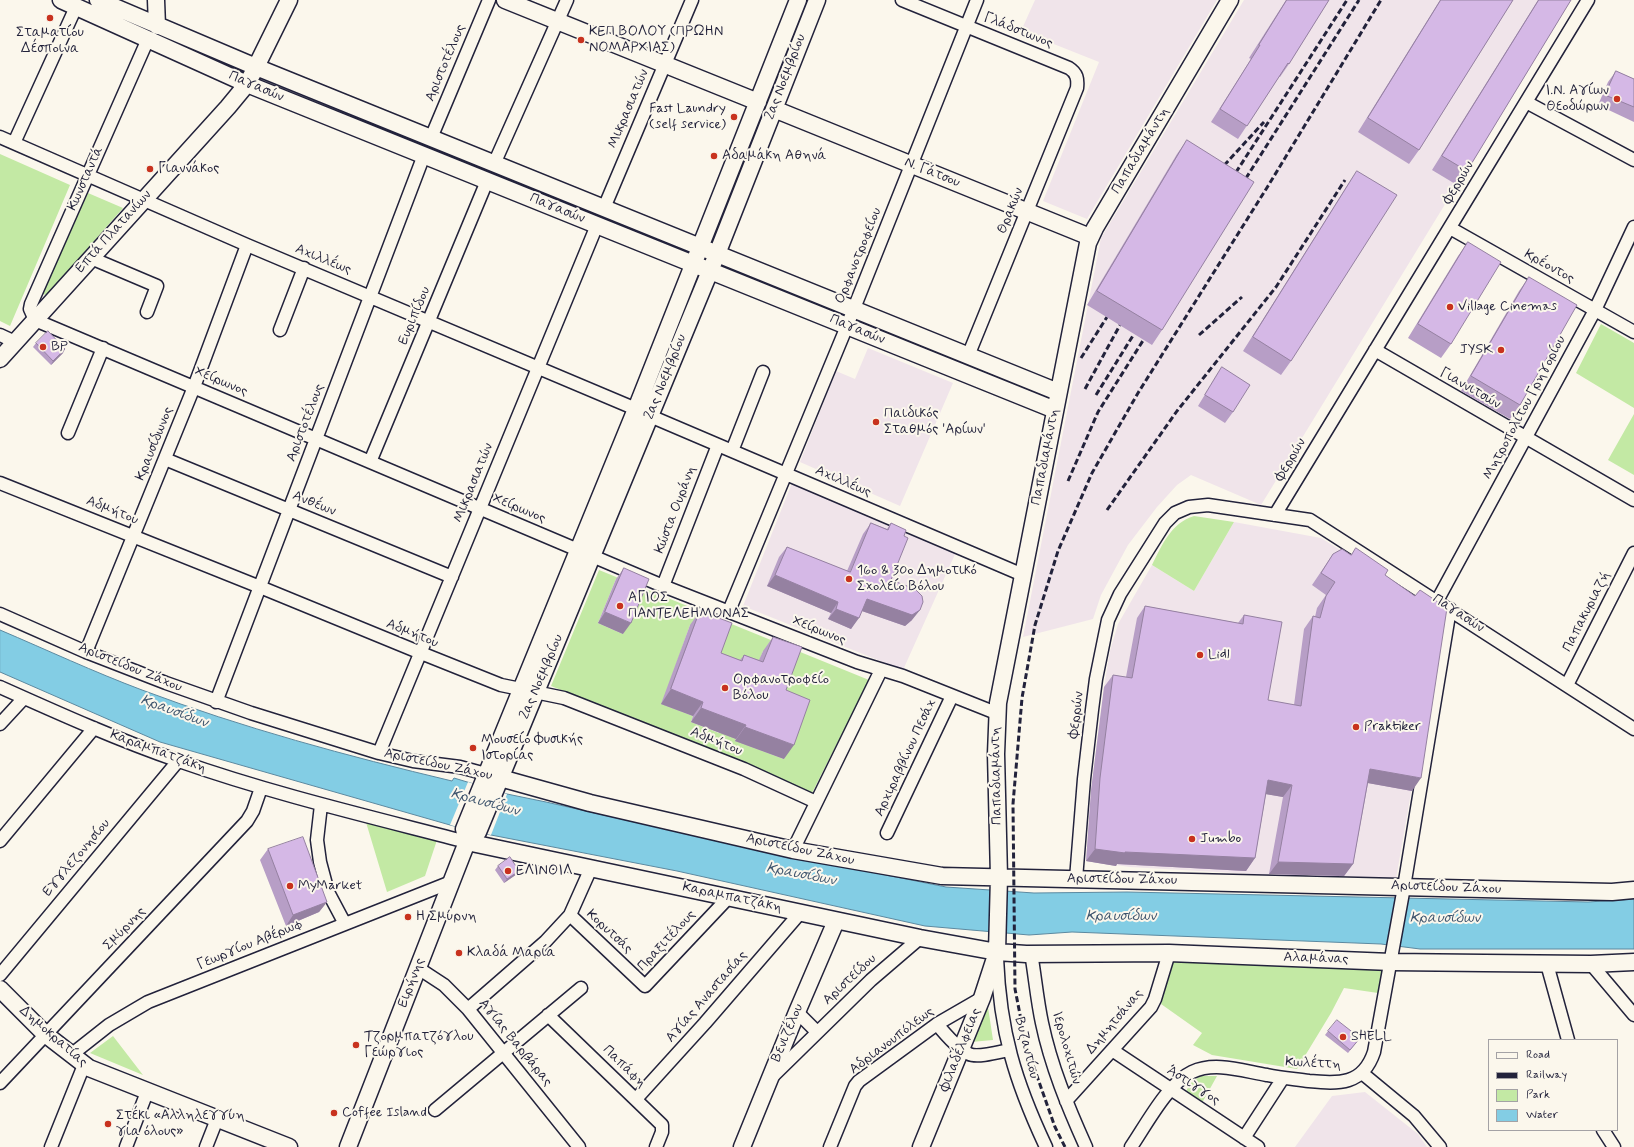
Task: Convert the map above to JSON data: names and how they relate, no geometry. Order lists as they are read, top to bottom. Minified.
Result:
{"streets":{"street":["Γλάδστωνος","Αριστοτέλους","2ας Νοεμβρίου","Παγασών","Μικρασιατών","Παπαδιαμάντη","Ν. Γάτσου","Κωνσταντά","Φερρών","Θρακών","Επτά Πλατανίων","Ορφανοτροφείου","Αχιλλέως","Κρέοντος","Ευριπίδου","Χείρωνος","Γιαννιτσών","Μητροπολίτου Γρηγορίου","Κραυσίδωνος","Ανθέων","Κώστα Ουράνη","Αδμήτου","Παπακυριαζή","Αριστείδου Ζάχου","Καραμπατζάκη","Αρχιραββίνου Πεσάχ","Εγγλεζονησίου","Σμύρνης","Κορυτσάς","Πραξιτέλους","Γεωργίου Αβέρωφ","Αλαμάνας","Αριστείδου","Ειρήνης","Αγίας Αναστασίας","Δημητσάνας","Βενιζέλου","Δημοκρατίας","Αδριανουπόλεως","Αγίας Βαρβάρας","Βυζαντίου","Ιερολοχιτών","Φιλαδέλφειας","Κωλέττη","Παπάφη","Άστιγγος"]},"crossings":[["Γλάδστωνος","Θρακών"],["Γλάδστωνος","Ορφανοτροφείου"],["Αριστοτέλους","Παγασών"],["Αριστοτέλους","Αχιλλέως"],["Αριστοτέλους","Χείρωνος"],["Αριστοτέλους","Ανθέων"],["Αριστοτέλους","Αδμήτου"],["Αριστοτέλους","Αριστείδου Ζάχου"],["2ας Νοεμβρίου","Παγασών"],["2ας Νοεμβρίου","Ν. Γάτσου"],["2ας Νοεμβρίου","Αχιλλέως"],["2ας Νοεμβρίου","Χείρωνος"],["2ας Νοεμβρίου","Αδμήτου"],["2ας Νοεμβρίου","Αριστείδου Ζάχου"],["2ας Νοεμβρίου","Καραμπατζάκη"],["2ας Νοεμβρίου","Ειρήνης"],["Παγασών","Μικρασιατών"],["Παγασών","Παπαδιαμάντη"],["Παγασών","Κωνσταντά"],["Παγασών","Φερρών"],["Παγασών","Θρακών"],["Παγασών","Επτά Πλατανίων"],["Παγασών","Ορφανοτροφείου"],["Παγασών","Ευριπίδου"],["Παγασών","Μητροπολίτου Γρηγορίου"],["Παγασών","Παπακυριαζή"],["Μικρασιατών","Αχιλλέως"],["Μικρασιατών","Χείρωνος"],["Μικρασιατών","Ανθέων"],["Μικρασιατών","Αδμήτου"],["Μικρασιατών","Αριστείδου Ζάχου"],["Παπαδιαμάντη","Ν. Γάτσου"],["Παπαδιαμάντη","Αχιλλέως"],["Παπαδιαμάντη","Χείρωνος"],["Παπαδιαμάντη","Αριστείδου Ζάχου"],["Παπαδιαμάντη","Καραμπατζάκη"],["Παπαδιαμάντη","Αλαμάνας"],["Παπαδιαμάντη","Βυζαντίου"],["Παπαδιαμάντη","Φιλαδέλφειας"],["Ν. Γάτσου","Θρακών"],["Ν. Γάτσου","Ορφανοτροφείου"],["Κωνσταντά","Επτά Πλατανίων"],["Κωνσταντά","Αχιλλέως"],["Κωνσταντά","Χείρωνος"],["Φερρών","Κρέοντος"],["Φερρών","Γιαννιτσών"],["Φερρών","Αριστείδου Ζάχου"],["Επτά Πλατανίων","Αχιλλέως"],["Επτά Πλατανίων","Χείρωνος"],["Ορφανοτροφείου","Αχιλλέως"],["Ορφανοτροφείου","Χείρωνος"],["Αχιλλέως","Ευριπίδου"],["Αχιλλέως","Κραυσίδωνος"],["Αχιλλέως","Κώστα Ουράνη"],["Κρέοντος","Μητροπολίτου Γρηγορίου"],["Ευριπίδου","Χείρωνος"],["Χείρωνος","Κραυσίδωνος"],["Χείρωνος","Κώστα Ουράνη"],["Χείρωνος","Αρχιραββίνου Πεσάχ"],["Γιαννιτσών","Μητροπολίτου Γρηγορίου"],["Κραυσίδωνος","Ανθέων"],["Κραυσίδωνος","Αδμήτου"],["Κραυσίδωνος","Αριστείδου Ζάχου"],["Καραμπατζάκη","Εγγλεζονησίου"],["Καραμπατζάκη","Σμύρνης"],["Καραμπατζάκη","Πραξιτέλους"],["Καραμπατζάκη","Αλαμάνας"],["Καραμπατζάκη","Αριστείδου"],["Καραμπατζάκη","Ειρήνης"],["Καραμπατζάκη","Αγίας Αναστασίας"],["Καραμπατζάκη","Βενιζέλου"],["Καραμπατζάκη","Βυζαντίου"],["Καραμπατζάκη","Φιλαδέλφειας"],["Σμύρνης","Δημοκρατίας"],["Κορυτσάς","Πραξιτέλους"],["Γεωργίου Αβέρωφ","Ειρήνης"],["Γεωργίου Αβέρωφ","Δημοκρατίας"],["Αλαμάνας","Δημητσάνας"],["Αλαμάνας","Βυζαντίου"],["Αλαμάνας","Ιερολοχιτών"],["Αλαμάνας","Φιλαδέλφειας"],["Αριστείδου","Βενιζέλου"],["Ειρήνης","Αγίας Βαρβάρας"],["Αγίας Αναστασίας","Παπάφη"],["Δημητσάνας","Ιερολοχιτών"],["Δημητσάνας","Άστιγγος"],["Αδριανουπόλεως","Φιλαδέλφειας"],["Βυζαντίου","Φιλαδέλφειας"],["Κωλέττη","Άστιγγος"]],"water":["Κραυσίδων"],"places":["Σταματίου Δέσποινα","ΚΕΠ ΒΟΛΟΥ (ΠΡΩΗΝ ΝΟΜΑΡΧΙΑΣ)","Ι.Ν. Αγίων Θεοδώρων","Fast Laundry (self service)","Αδαμάκη Αθηνά","Γιαννάκος","Village Cinemas","BP","JYSK","Παιδικός Σταθμός 'Αρίων'","16ο & 30ο Δημοτικό Σχολείο Βόλου","ΑΓΙΟΣ ΠΑΝΤΕΛΕΗΜΟΝΑΣ","Lidl","Ορφανοτροφείο Βόλου","Praktiker","Μουσείο Φυσικής Ιστορίας","Jumbo","ΕΛΙΝΟΙΛ","MyMarket","Η Σμύρνη","Κλαδά Μαρία","SHELL","Τζορμπατζόγλου Γεώργιος","Coffee Island","Στέκι «Αλληλεγγύη για όλους»"],"legend":["Road","Railway","Park","Water"]}
